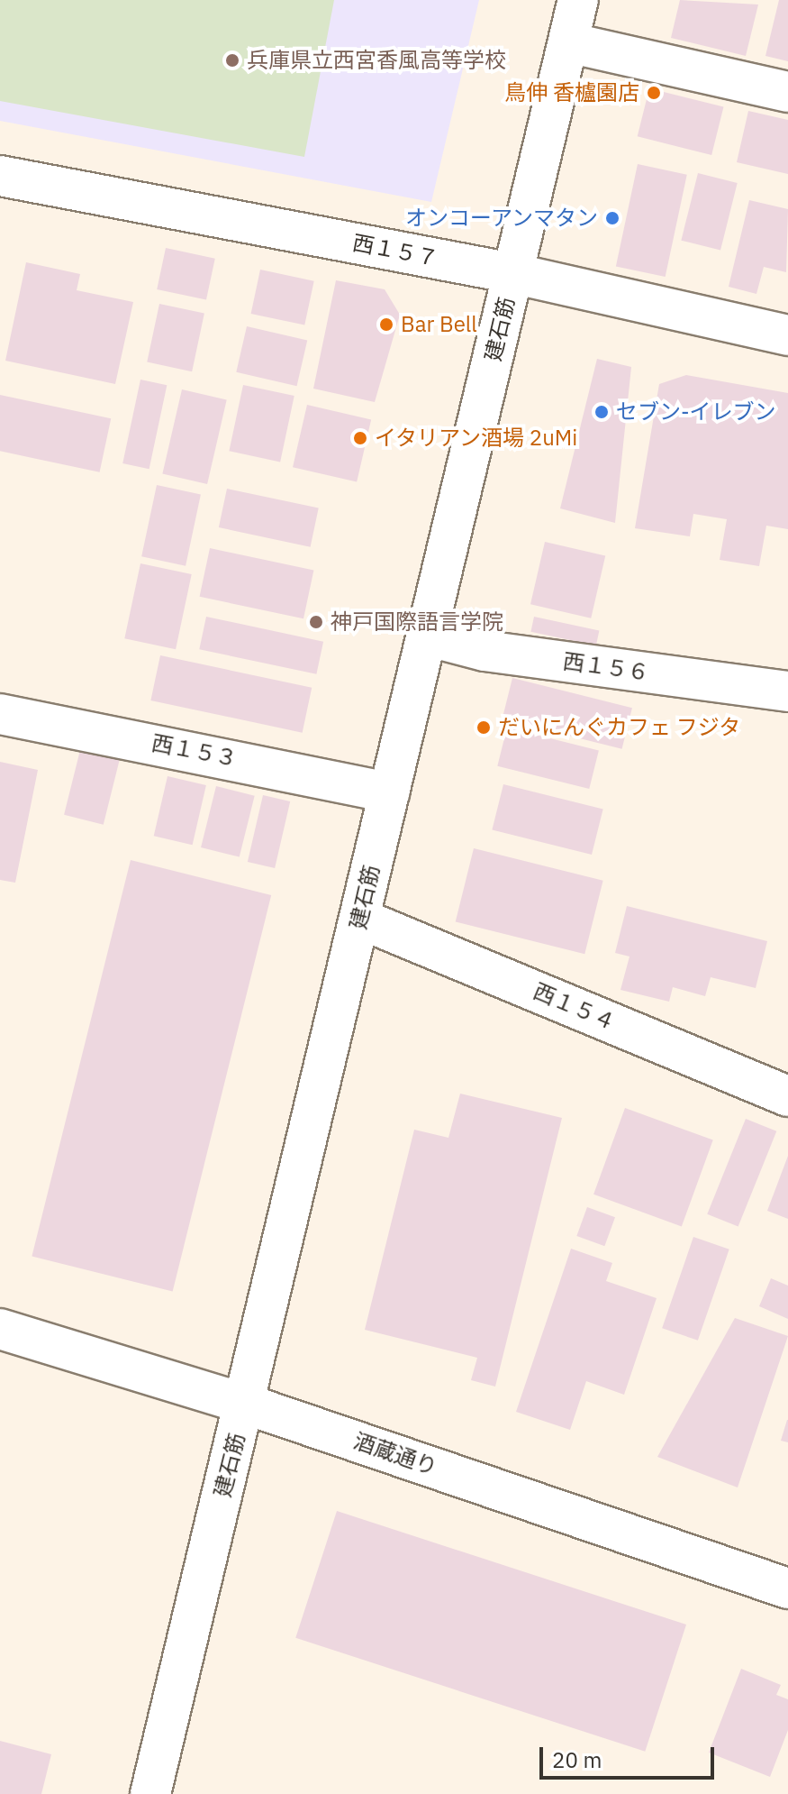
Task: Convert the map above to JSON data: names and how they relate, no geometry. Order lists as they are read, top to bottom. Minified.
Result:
{"streets":{"street":["西１５７","建石筋","西１５６","西１５３","西１５４","酒蔵通り"]},"crossings":[["西１５７","建石筋"],["建石筋","西１５６"],["建石筋","西１５３"],["建石筋","西１５４"],["建石筋","酒蔵通り"]],"places":["兵庫県立西宮香風高等学校","鳥伸 香櫨園店","オンコーアンマタン","Bar Bell","セブン-イレブン","イタリアン酒場 2uMi","神戸国際語言学院","だいにんぐカフェ フジタ"],"scale_bar":"20 m"}
